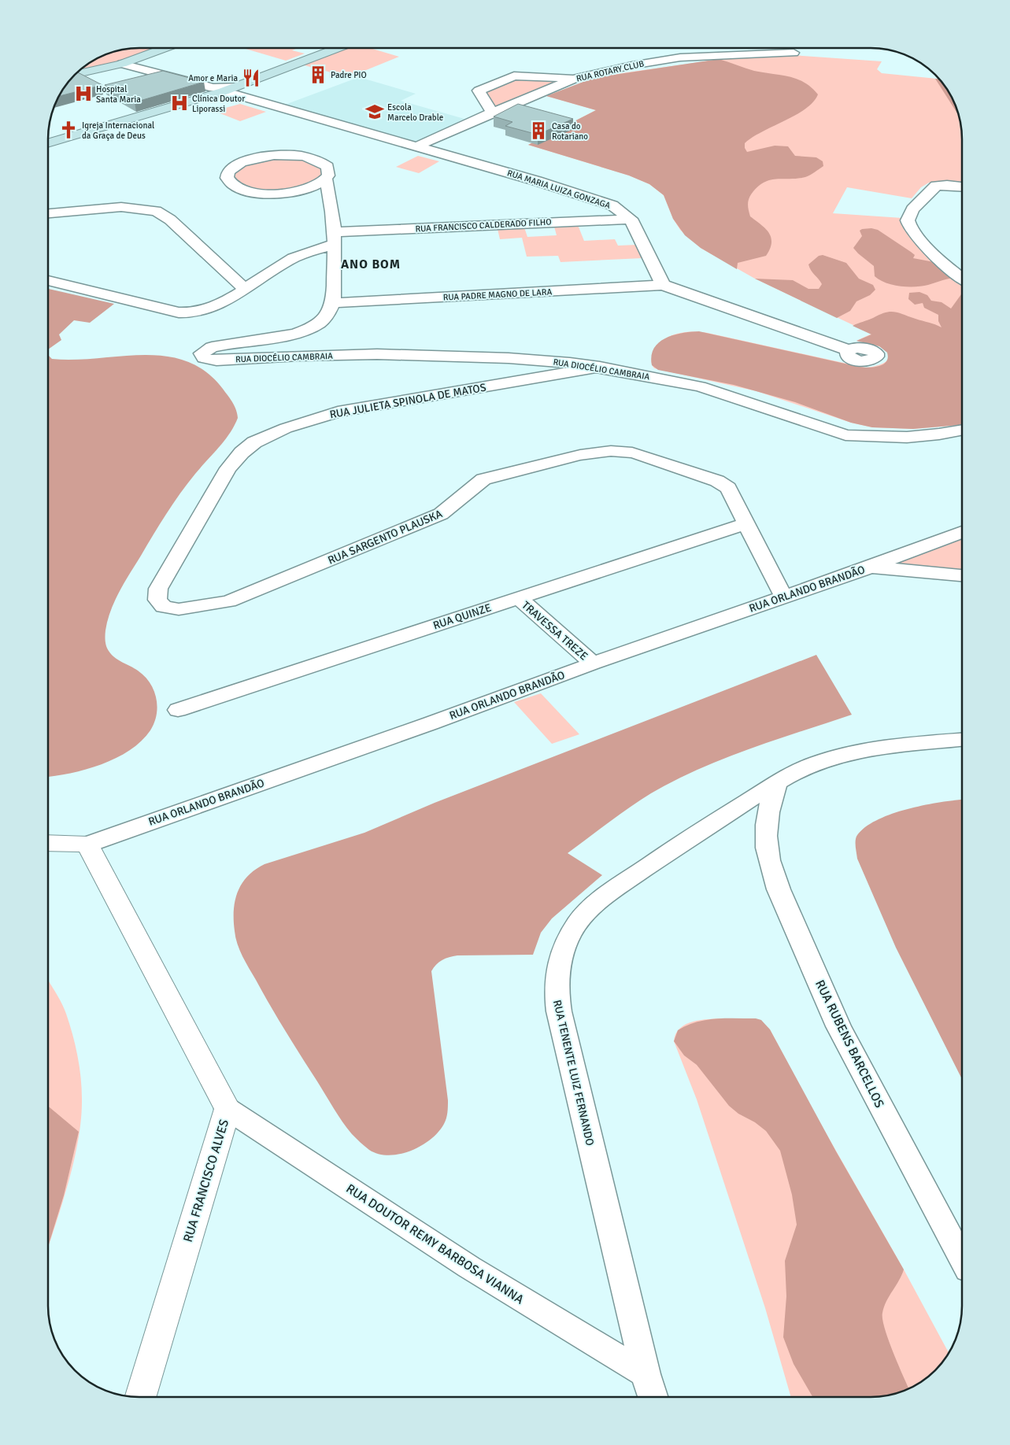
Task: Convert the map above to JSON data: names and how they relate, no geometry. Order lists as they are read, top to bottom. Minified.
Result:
{"streets":{"street":["RUA ROTARY CLUB","RUA MARIA LUIZA GONZAGA","RUA FRANCISCO CALDERADO FILHO","RUA PADRE MAGNO DE LARA","RUA DIOCÉLIO CAMBRAIA","RUA JULIETA SPINOLA DE MATOS","RUA SARGENTO PLAUSKA","RUA ORLANDO BRANDÃO","RUA QUINZE","TRAVESSA TREZE","RUA RUBENS BARCELLOS","RUA TENENTE LUIZ FERNANDO","RUA FRANCISCO ALVES","RUA DOUTOR REMY BARBOSA VIANNA"]},"crossings":[["RUA ROTARY CLUB","RUA MARIA LUIZA GONZAGA"],["RUA MARIA LUIZA GONZAGA","RUA FRANCISCO CALDERADO FILHO"],["RUA MARIA LUIZA GONZAGA","RUA PADRE MAGNO DE LARA"],["RUA PADRE MAGNO DE LARA","RUA DIOCÉLIO CAMBRAIA"],["RUA DIOCÉLIO CAMBRAIA","RUA JULIETA SPINOLA DE MATOS"],["RUA JULIETA SPINOLA DE MATOS","RUA SARGENTO PLAUSKA"],["RUA SARGENTO PLAUSKA","RUA ORLANDO BRANDÃO"],["RUA SARGENTO PLAUSKA","RUA QUINZE"],["RUA ORLANDO BRANDÃO","TRAVESSA TREZE"],["RUA ORLANDO BRANDÃO","RUA FRANCISCO ALVES"],["RUA QUINZE","TRAVESSA TREZE"],["RUA RUBENS BARCELLOS","RUA TENENTE LUIZ FERNANDO"],["RUA TENENTE LUIZ FERNANDO","RUA DOUTOR REMY BARBOSA VIANNA"],["RUA FRANCISCO ALVES","RUA DOUTOR REMY BARBOSA VIANNA"]],"districts":["ANO BOM"],"places":{"building":["Padre PIO","Casa do Rotariano"],"restaurant":["Amor e Maria"],"hospital":["Hospital Santa Maria","Clínica Doutor Liporassi"],"school or university":["Escola Marcelo Drable"],"church":["Igreja Internacional da Graça de Deus"]}}
